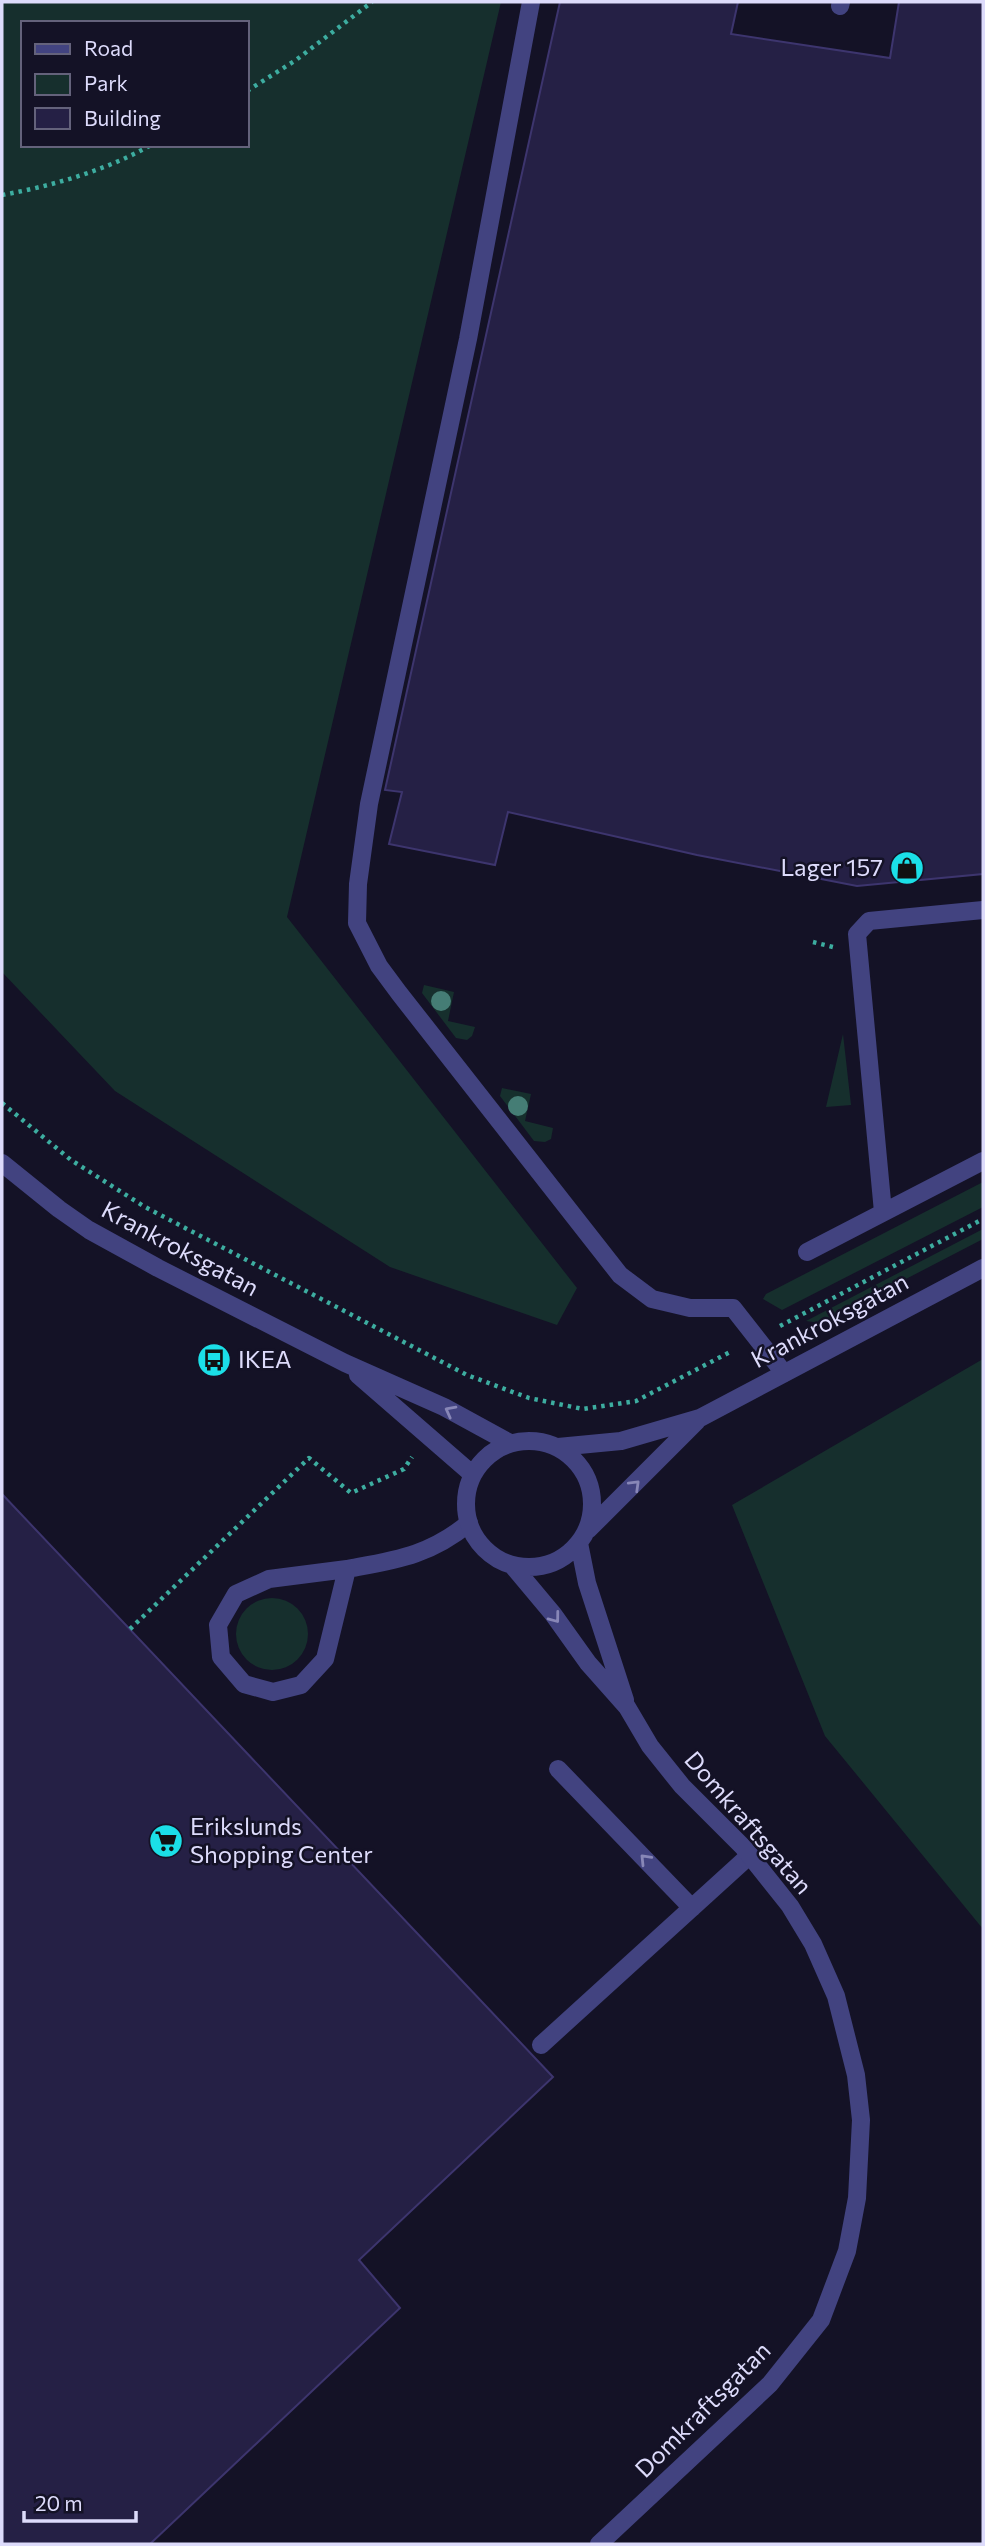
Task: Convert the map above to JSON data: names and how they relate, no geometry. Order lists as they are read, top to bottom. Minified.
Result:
{"streets":{"street":["Krankroksgatan","Domkraftsgatan"]},"crossings":[["Krankroksgatan","Domkraftsgatan"]],"places":{"shop":["Lager 157"],"bus stop":["IKEA"],"supermarket":["Erikslunds Shopping Center"]},"legend":["Road","Park","Building"],"scale_bar":"20 m"}
